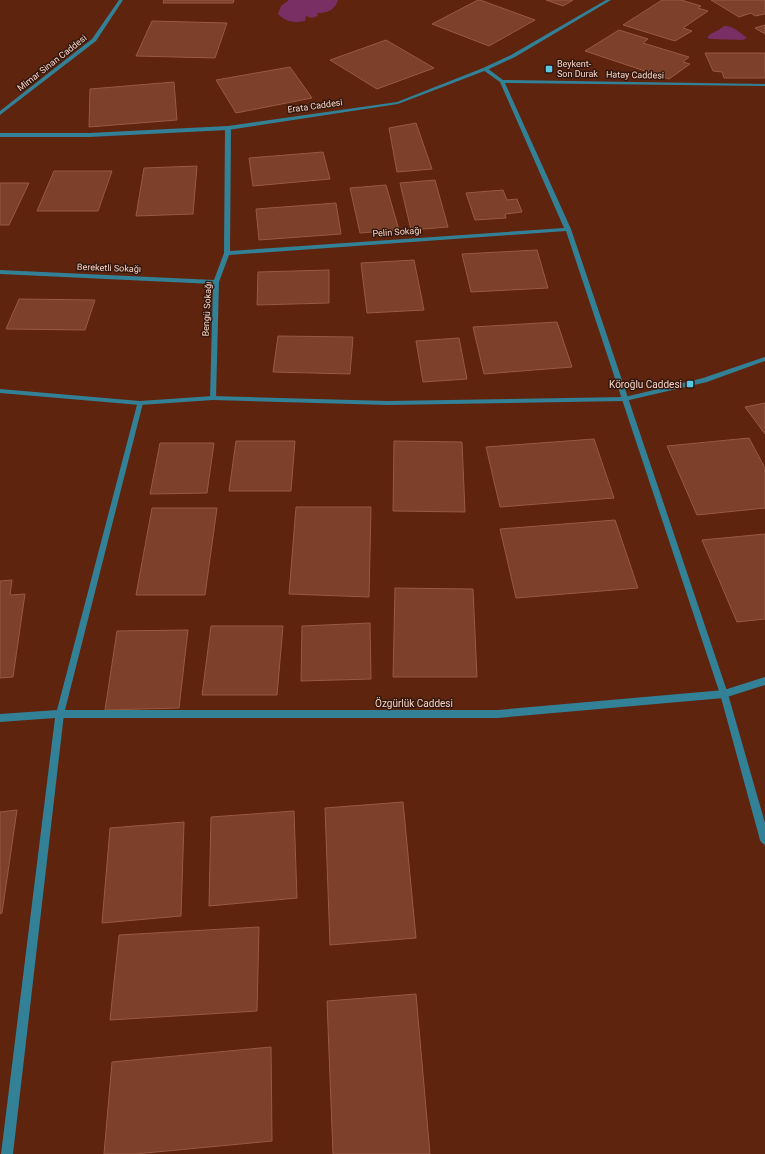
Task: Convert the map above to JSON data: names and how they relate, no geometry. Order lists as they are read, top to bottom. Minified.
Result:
{"streets":{"street":["Mimar Sinan Caddesi","Hatay Caddesi","Erata Caddesi","Pelin Sokağı","Bereketli Sokağı","Bengü Sokağı","Özgürlük Caddesi"]},"crossings":[["Erata Caddesi","Bengü Sokağı"],["Pelin Sokağı","Bengü Sokağı"],["Bereketli Sokağı","Bengü Sokağı"]],"places":{"transit":["Beykent- Son Durak","Köroğlu Caddesi"]}}
